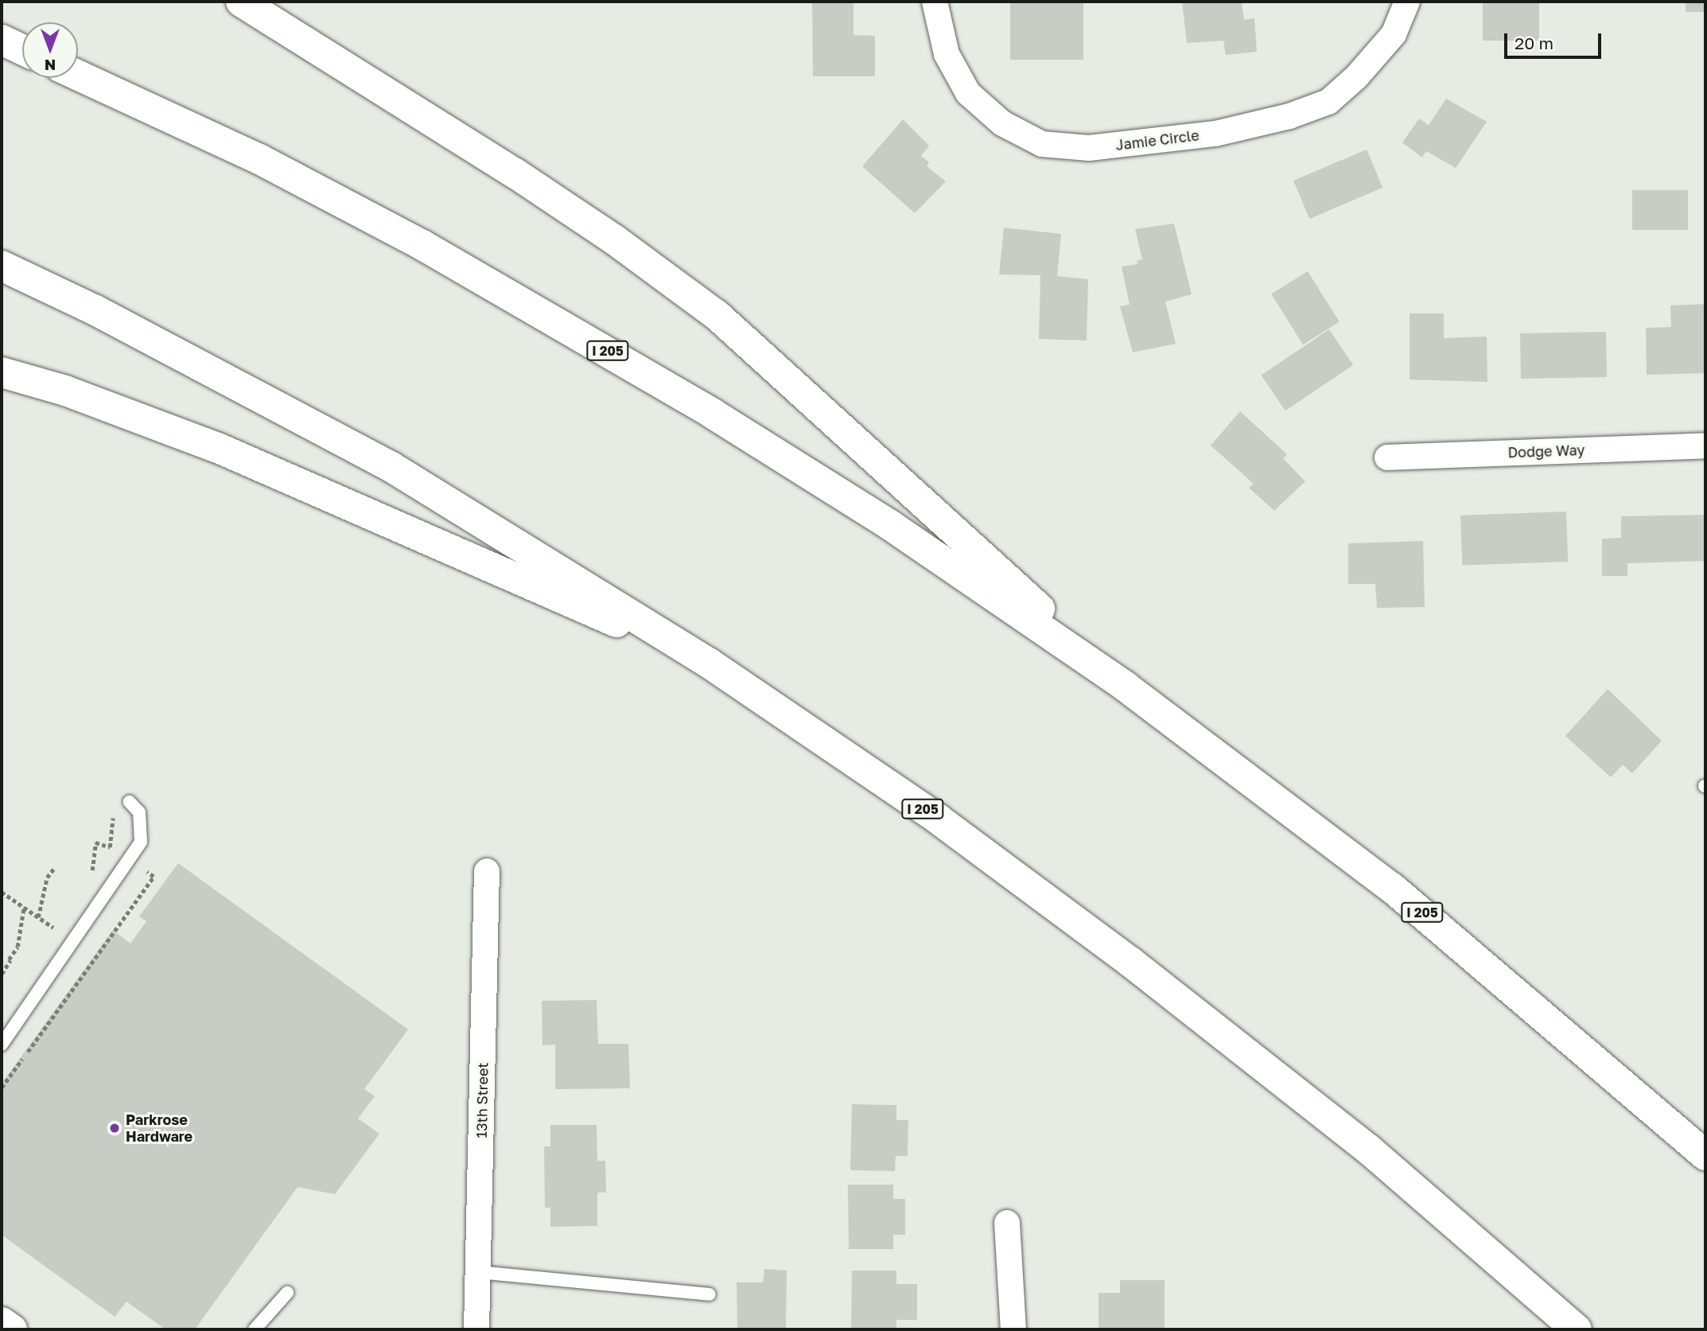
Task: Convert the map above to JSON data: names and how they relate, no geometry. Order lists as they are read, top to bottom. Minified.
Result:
{"streets":{"main road":["I 205"],"street":["Jamie Circle","Dodge Way","13th Street"]},"places":["Parkrose Hardware"],"scale_bar":"20 m","north":"bottom"}
